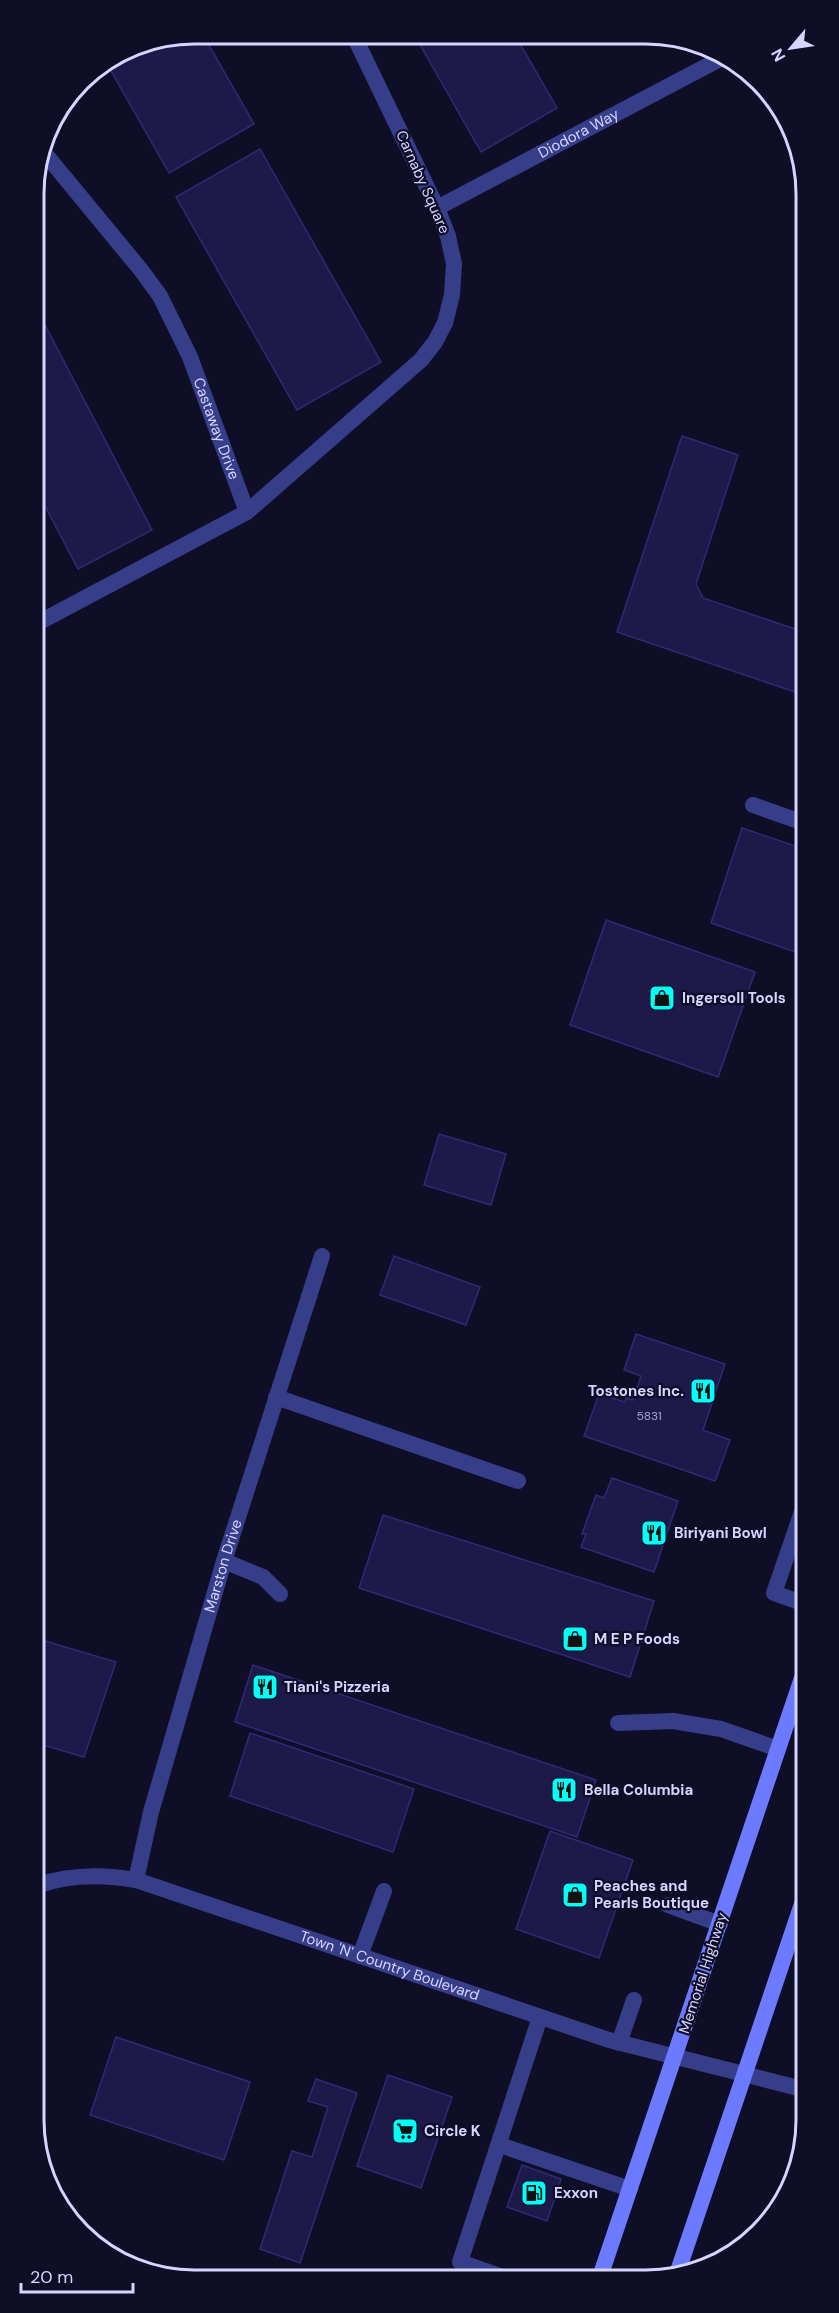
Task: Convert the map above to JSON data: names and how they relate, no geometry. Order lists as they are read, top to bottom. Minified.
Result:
{"streets":{"main road":["Memorial Highway"],"street":["Diodora Way","Carnaby Square","Castaway Drive","Marston Drive","Town 'N' Country Boulevard"]},"crossings":[["Diodora Way","Carnaby Square"],["Carnaby Square","Castaway Drive"],["Marston Drive","Town 'N' Country Boulevard"],["Town 'N' Country Boulevard","Memorial Highway"]],"places":{"shop":["Ingersoll Tools","M E P Foods","Peaches and Pearls Boutique"],"restaurant":["Tostones Inc.","Biriyani Bowl","Tiani's Pizzeria","Bella Columbia"],"supermarket":["Circle K"],"fuel station":["Exxon"]},"house_numbers":["5831"],"scale_bar":"20 m","north":"bottom left"}
